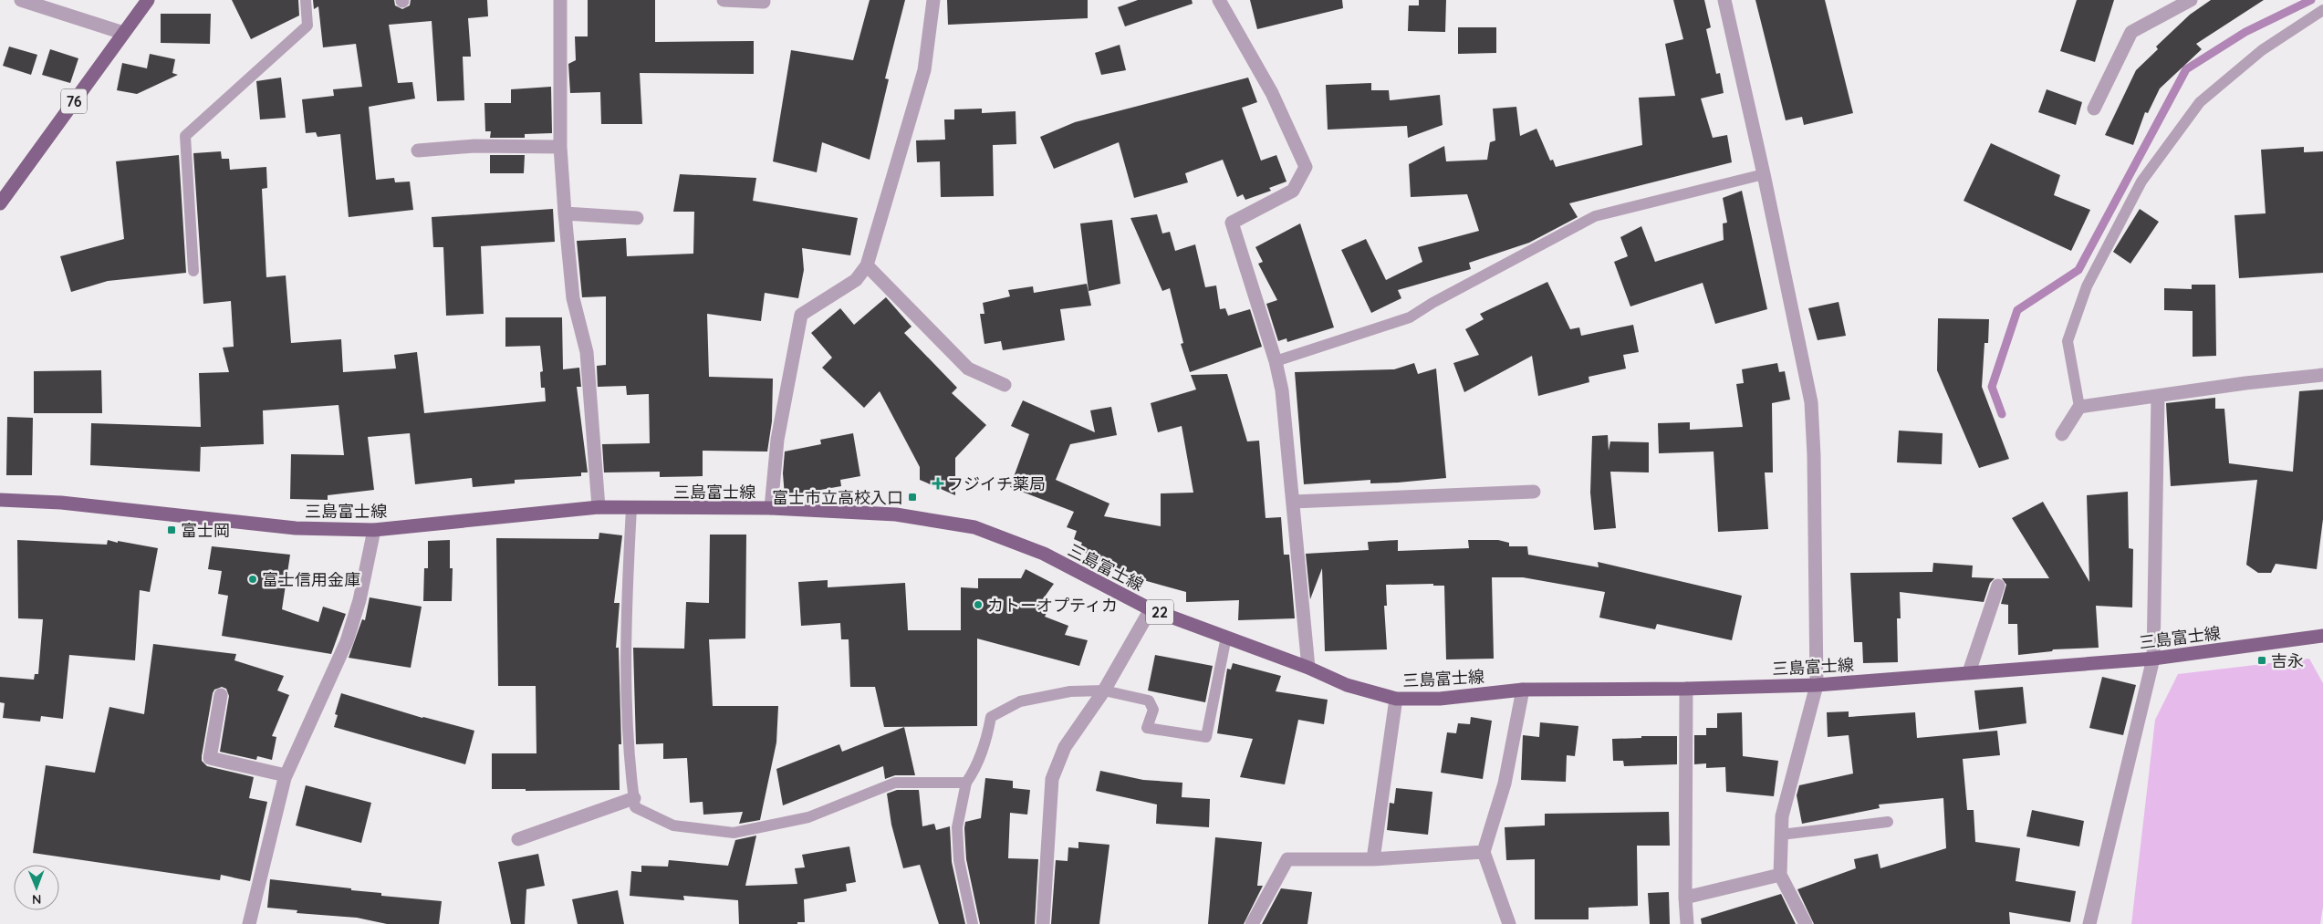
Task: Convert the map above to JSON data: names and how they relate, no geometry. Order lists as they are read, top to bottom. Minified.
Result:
{"streets":{"main road":["76","三島富士線","22"]},"places":{"health":["フジイチ薬局"],"transit":["富士市立高校入口","富士岡","吉永"],"other":["富士信用金庫","カトーオプティカ"]},"north":"bottom"}
